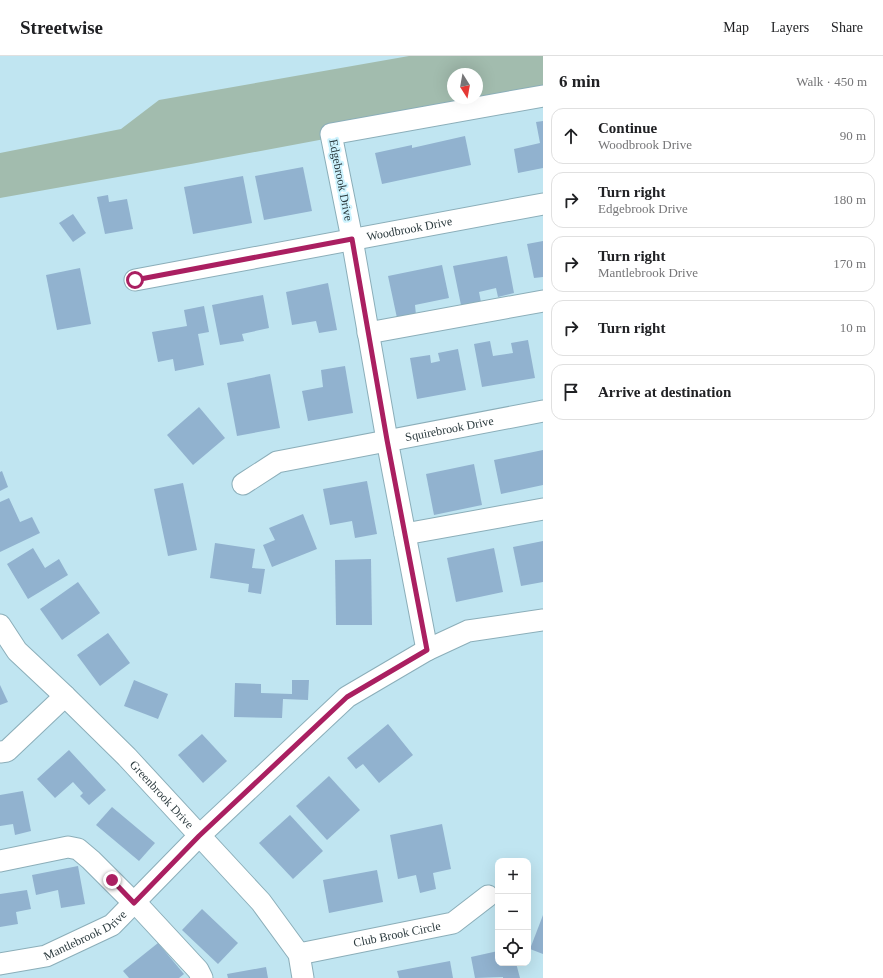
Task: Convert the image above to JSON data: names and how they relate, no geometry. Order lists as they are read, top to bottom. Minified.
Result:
{"streets":{"street":["Edgebrook Drive","Woodbrook Drive","Squirebrook Drive","Greenbrook Drive","Mantlebrook Drive","Club Brook Circle"]},"crossings":[["Edgebrook Drive","Woodbrook Drive"],["Edgebrook Drive","Squirebrook Drive"],["Edgebrook Drive","Mantlebrook Drive"],["Greenbrook Drive","Mantlebrook Drive"],["Greenbrook Drive","Club Brook Circle"]],"north":"bottom","page":{"header":"Streetwise","nav":["Map","Layers","Share"],"heading":["6 min","Walk · 450 m"],"list":[["Continue","Woodbrook Drive","90 m"],["Turn right","Edgebrook Drive","180 m"],["Turn right","Mantlebrook Drive","170 m"],["Turn right","10 m"],"Arrive at destination"],"map_buttons":["+","−"]}}
